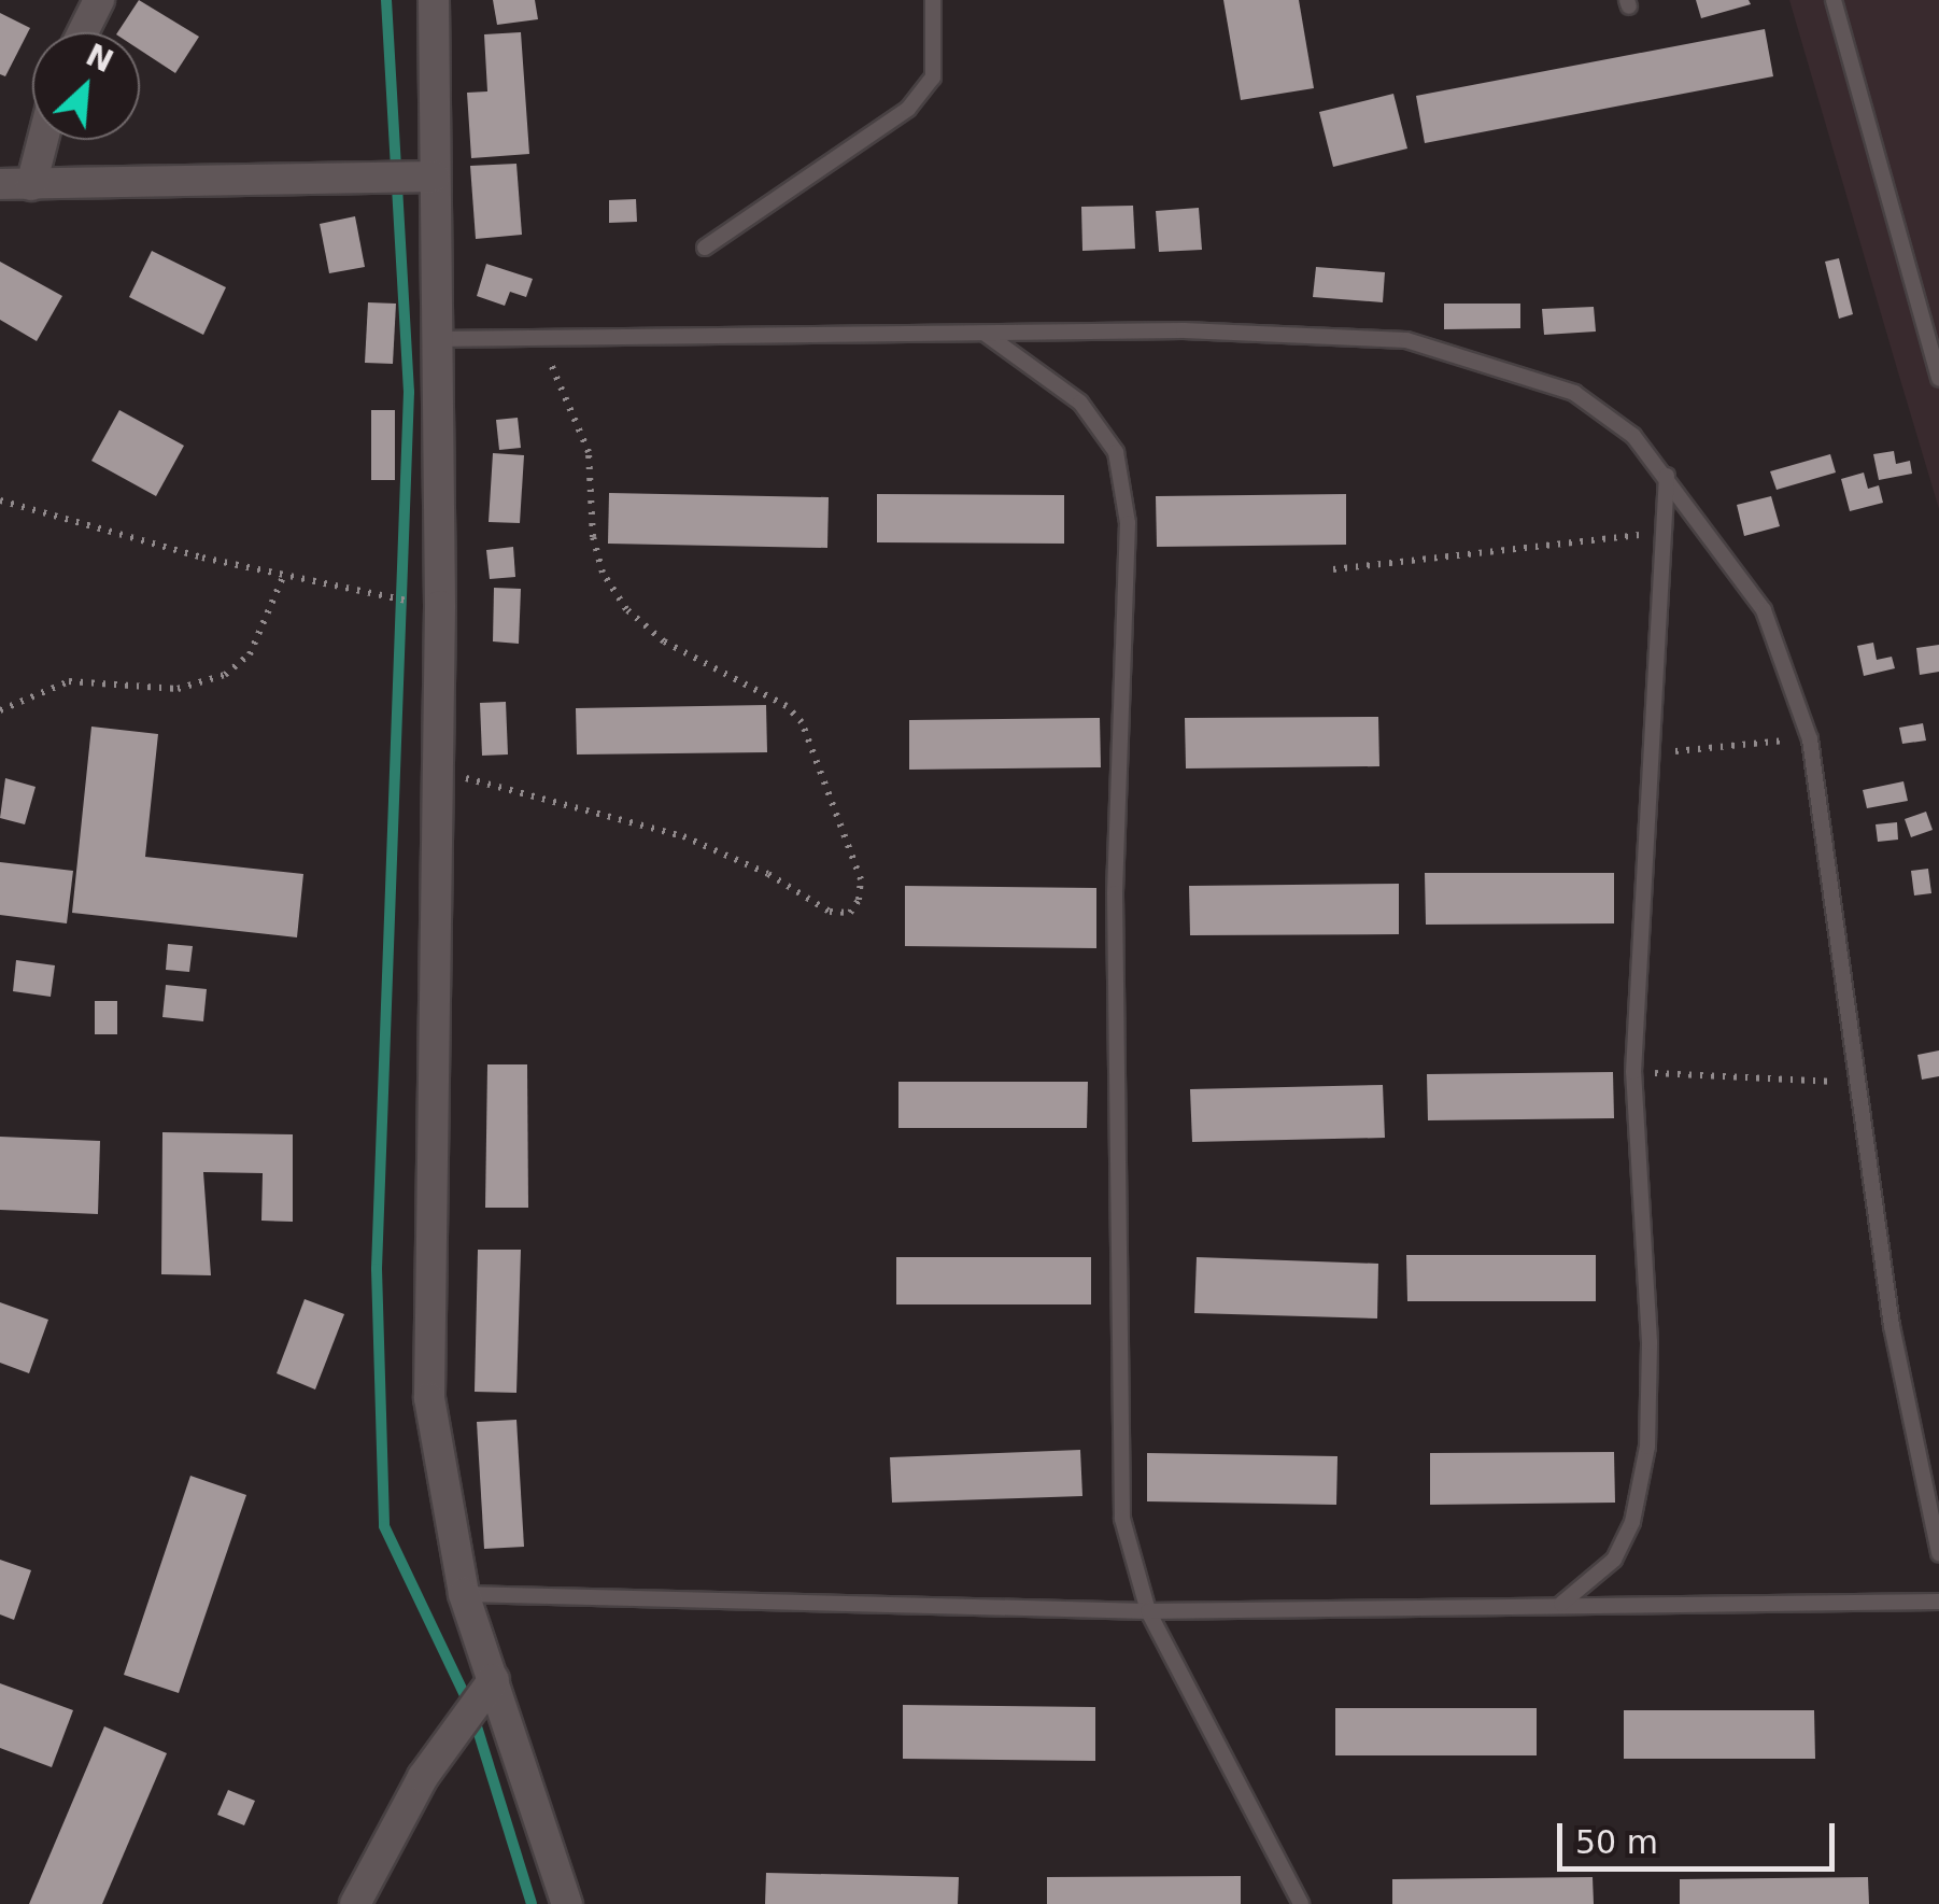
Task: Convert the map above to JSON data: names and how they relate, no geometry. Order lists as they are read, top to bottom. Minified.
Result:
{"scale_bar":"50 m","north":"top right"}
